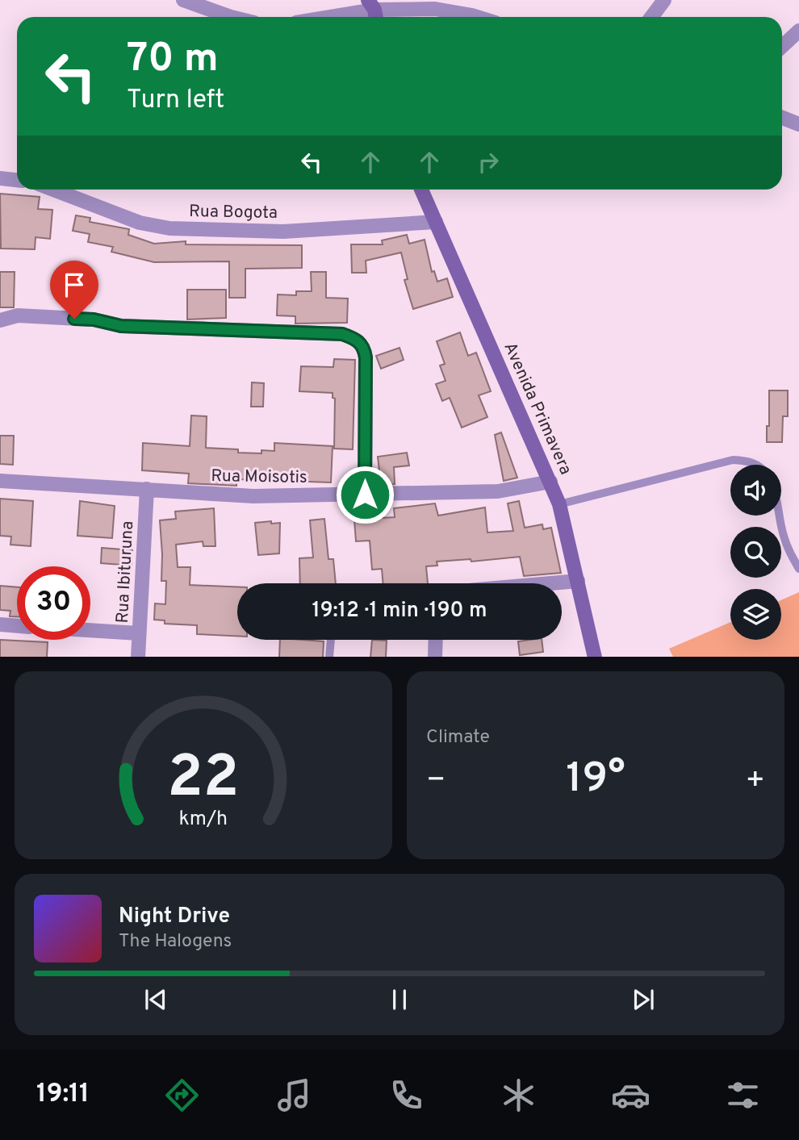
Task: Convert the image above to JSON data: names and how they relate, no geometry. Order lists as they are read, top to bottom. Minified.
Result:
{"streets":{"street":["Rua Bogota","Avenida Primavera","Rua Moisotis","Rua Ibituruna"]},"crossings":[["Rua Bogota","Avenida Primavera"],["Avenida Primavera","Rua Moisotis"],["Rua Moisotis","Rua Ibituruna"]],"page":{"turn":["70 m","Turn left"],"limit":"30","trip":"19:12 · 1 min · 190 m","tile":"Climate","heat":["−","19°","+"],"song":["Night Drive","The Halogens"],"tabs":"19:11","gauge":["22","km/h"]}}
